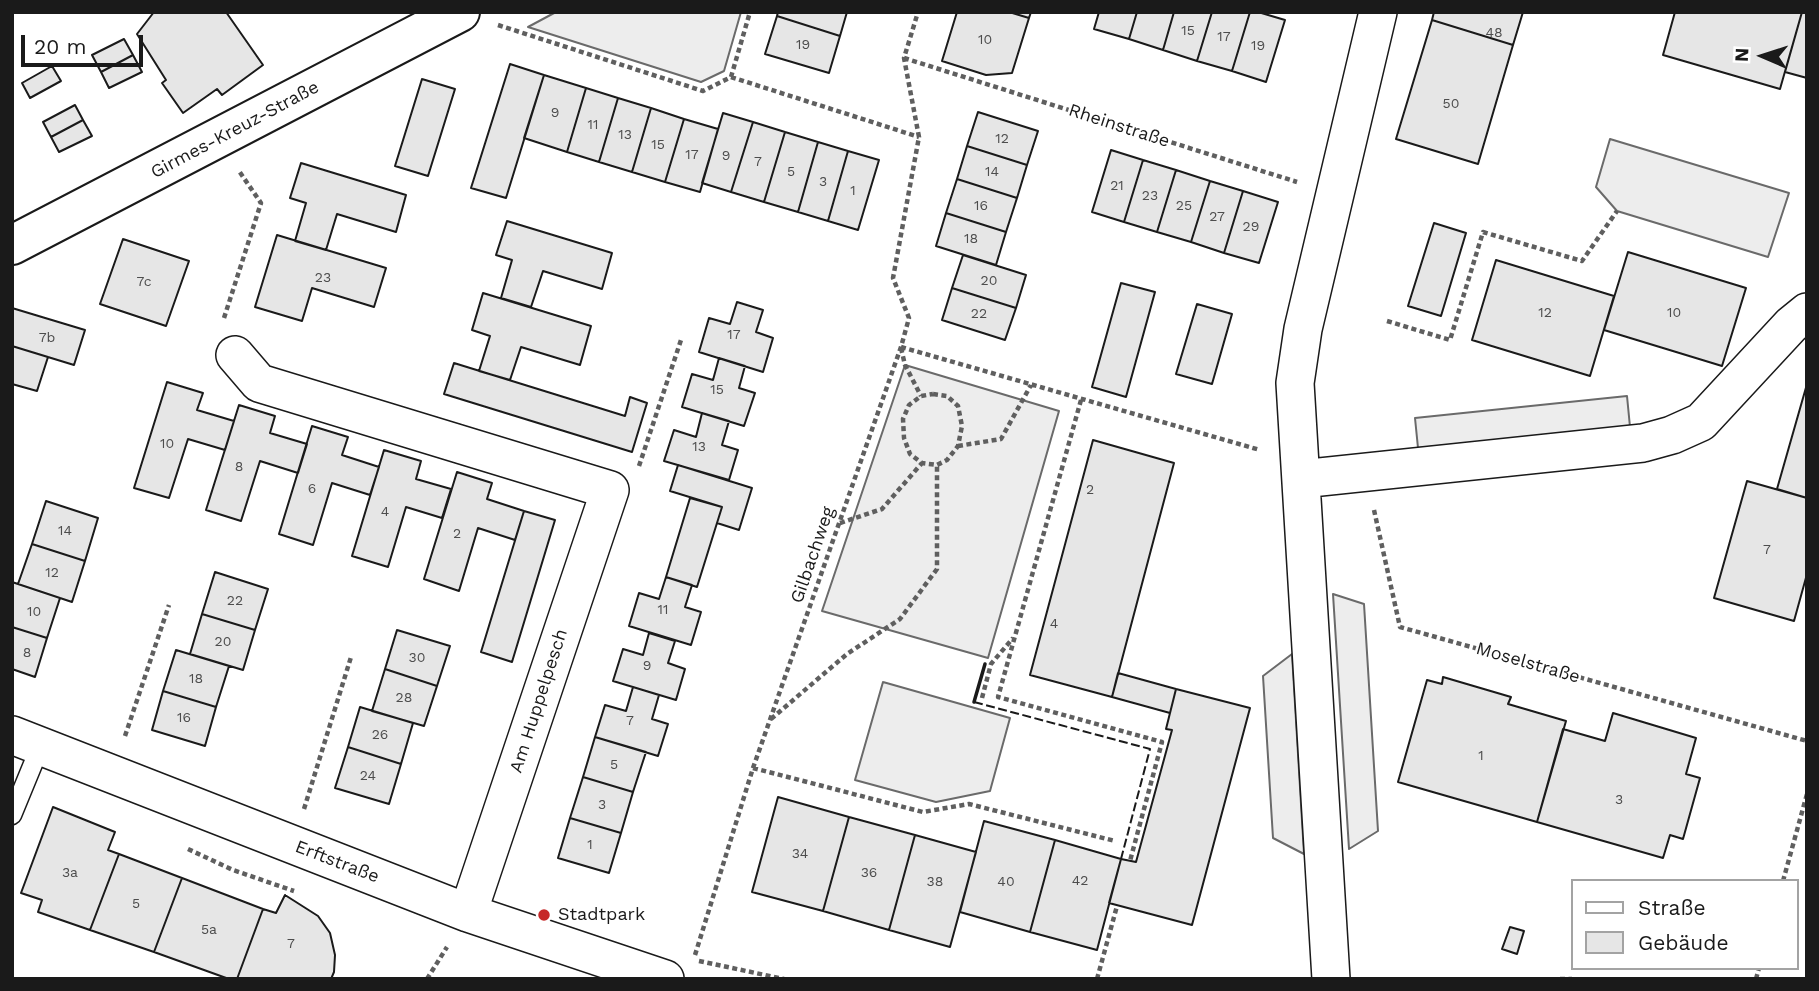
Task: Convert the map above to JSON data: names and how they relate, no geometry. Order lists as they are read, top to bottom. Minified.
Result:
{"streets":{"street":["Girmes-Kreuz-Straße","Am Huppelpesch","Erftstraße"],"path":["Rheinstraße","Gilbachweg","Moselstraße"]},"crossings":[["Rheinstraße","Gilbachweg"],["Gilbachweg","Erftstraße"],["Am Huppelpesch","Erftstraße"]],"places":["Stadtpark"],"house_numbers":["15","48","17","10","19","19","50","9","11","13","12","15","17","9","7","5","14","3","21","1","23","16","25","27","29","18","23","20","7c","12","10","22","17","7b","15","10","13","8","6","2","4","14","2","7","12","22","11","10","4","20","8","30","9","18","28","16","7","26","1","5","24","3","3","1","34","3a","36","42","38","40","5","5a","7"],"legend":["Straße","Gebäude"],"scale_bar":"20 m","north":"left"}
